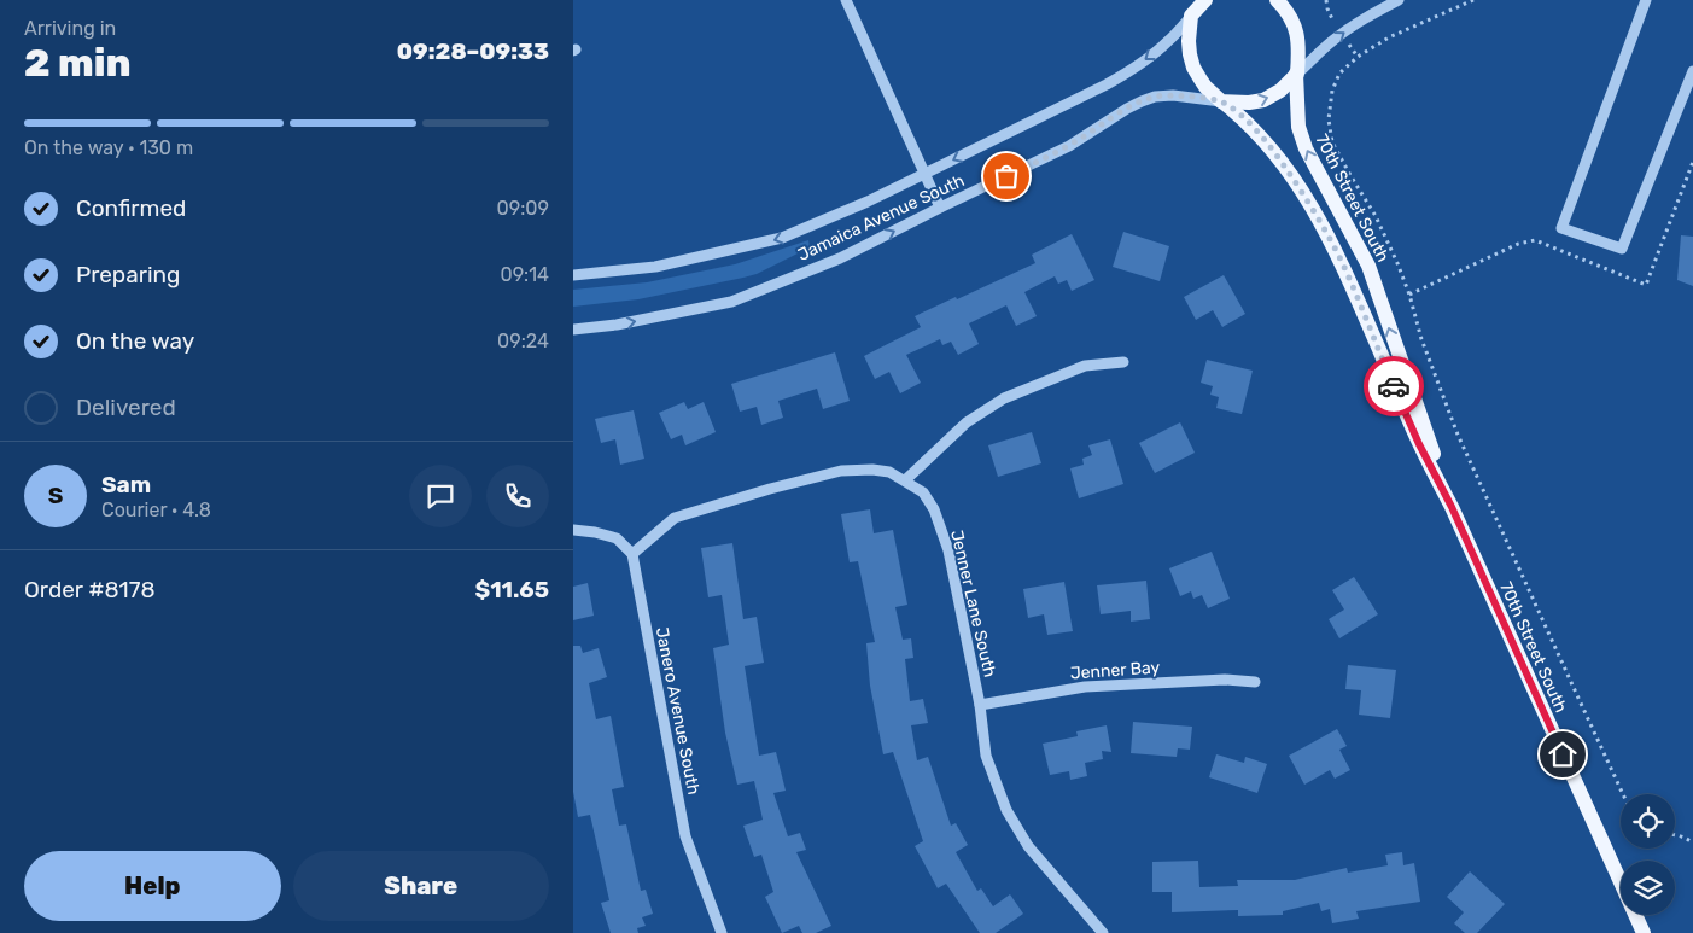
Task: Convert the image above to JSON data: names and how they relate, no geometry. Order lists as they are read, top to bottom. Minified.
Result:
{"streets":{"main road":["70th Street South"],"street":["Jamaica Avenue South","Jenner Lane South","Jenner Bay","Janero Avenue South"]},"crossings":[["70th Street South","Jamaica Avenue South"],["Jenner Lane South","Jenner Bay"],["Jenner Lane South","Janero Avenue South"]],"page":{"heading":["2 min","Arriving in","09:28–09:33"],"panel":["Sam","Courier · 4.8","Order #8178","$11.65"],"bar":"On the way · 130 m","list":[["Confirmed","09:09"],["Preparing","09:14"],["On the way","09:24"],"Delivered"],"round":"S","buttons":["Help","Share"]}}
